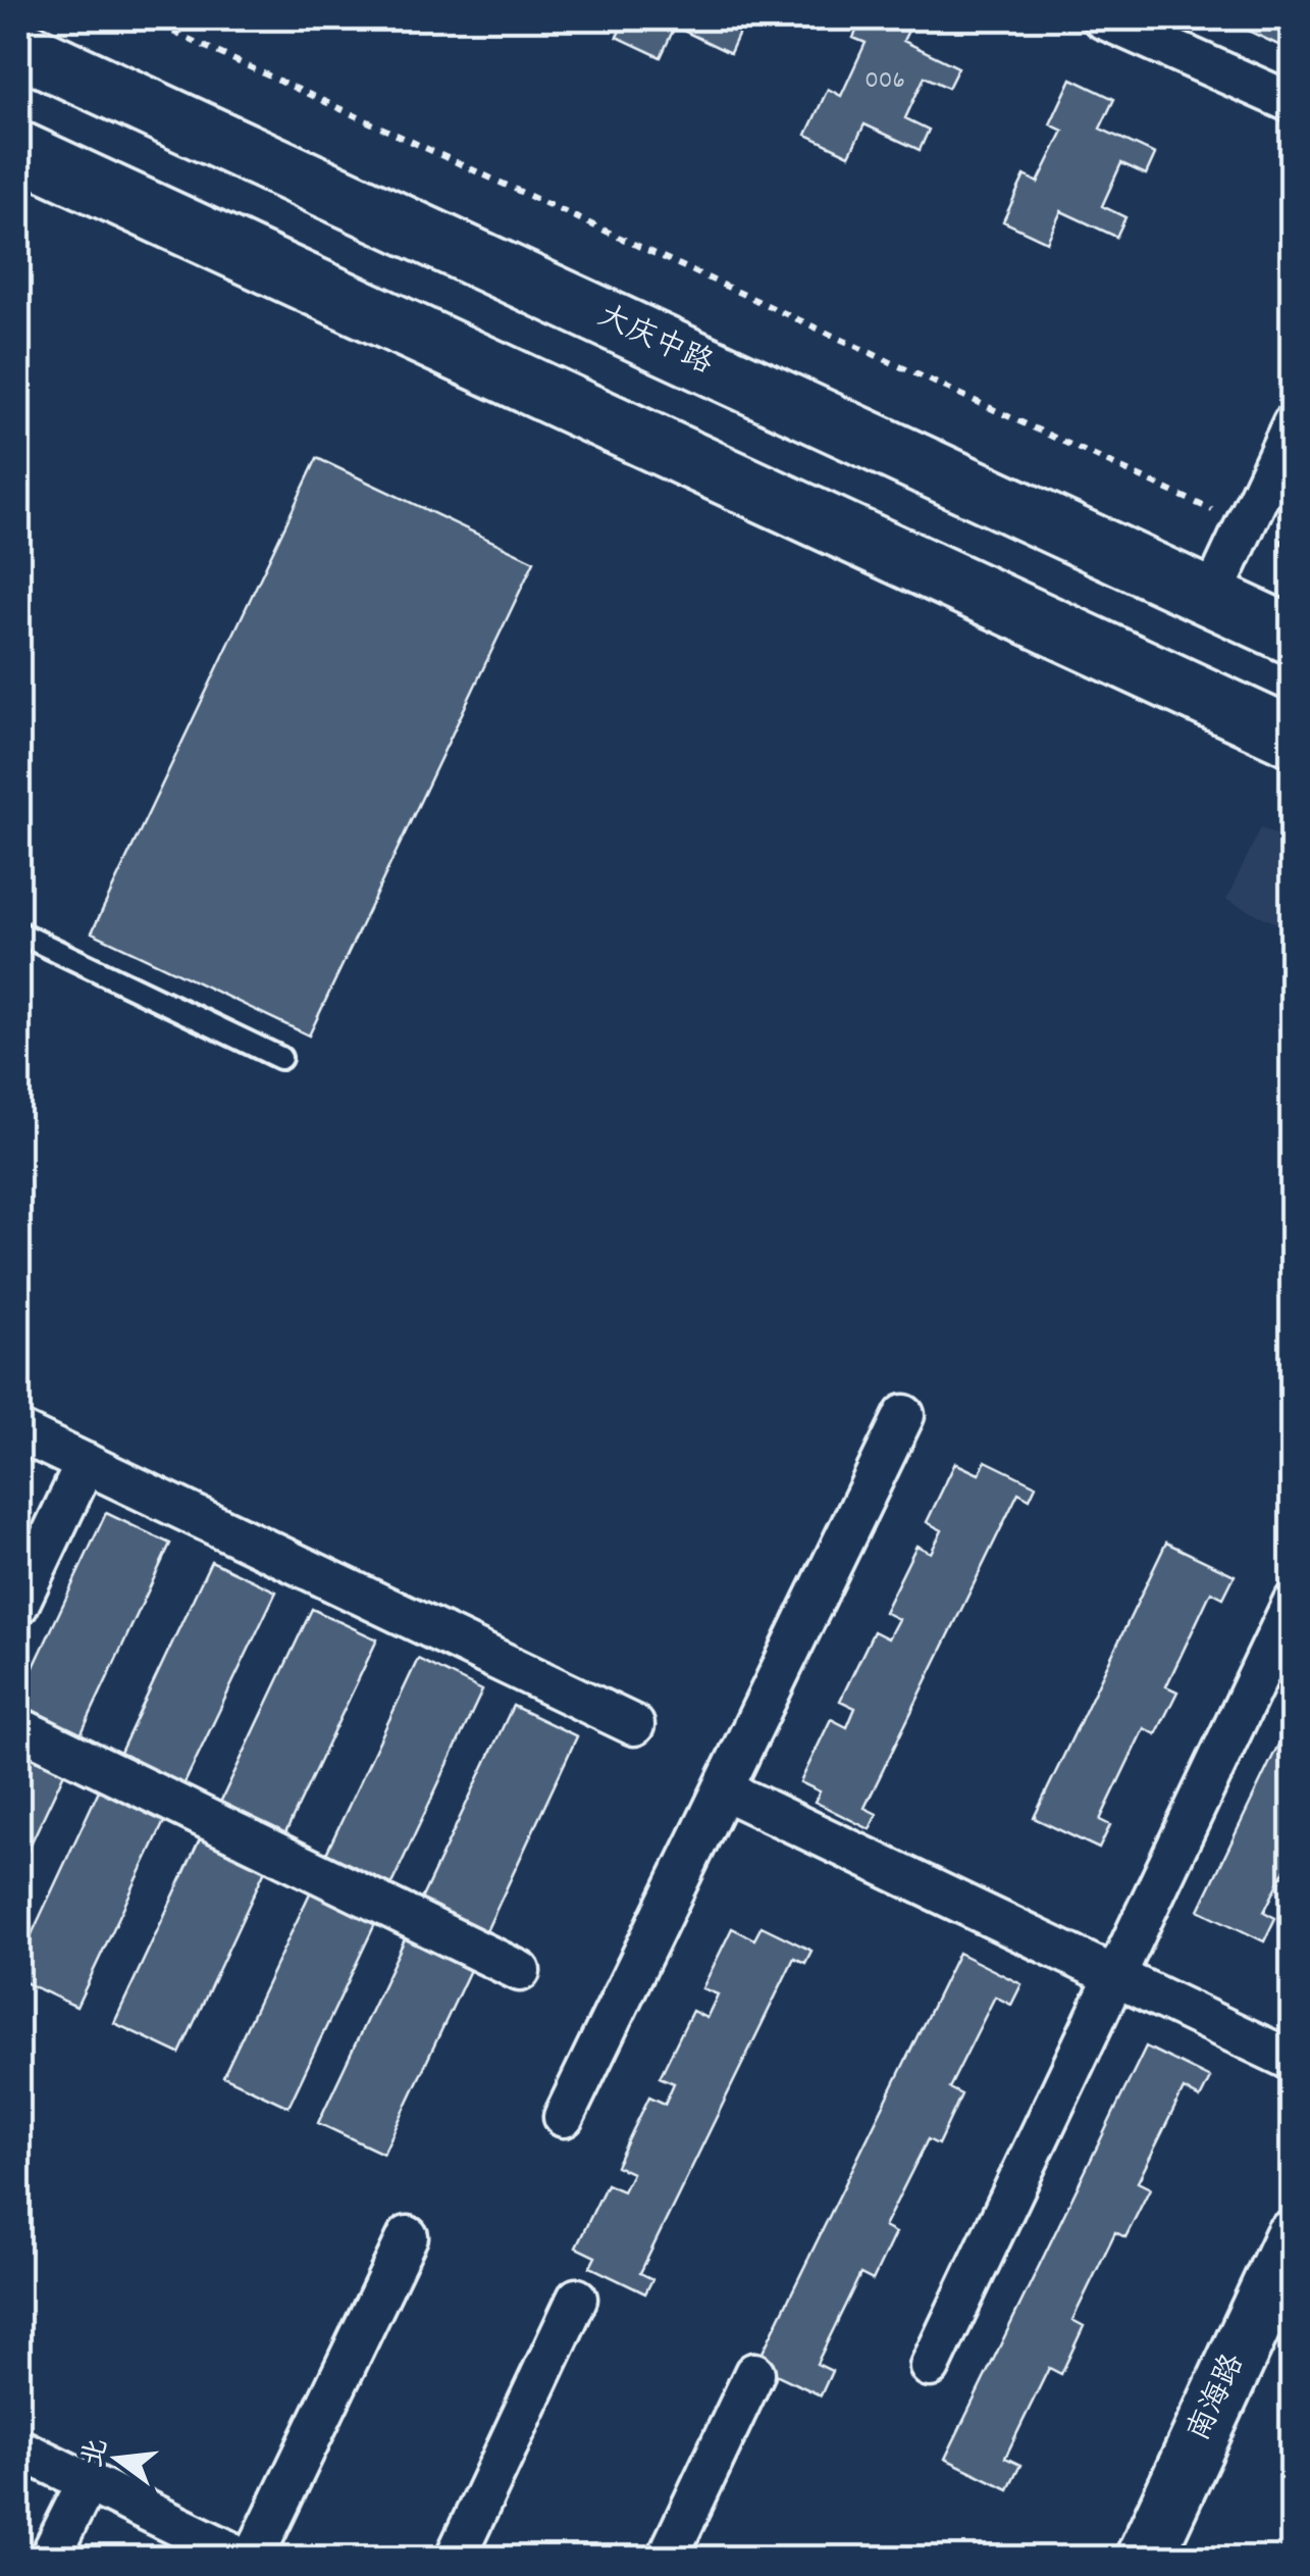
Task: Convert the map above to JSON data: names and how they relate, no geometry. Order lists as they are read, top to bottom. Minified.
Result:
{"streets":{"main road":["大庆中路","南海路"]},"house_numbers":["006"],"north":"left"}
